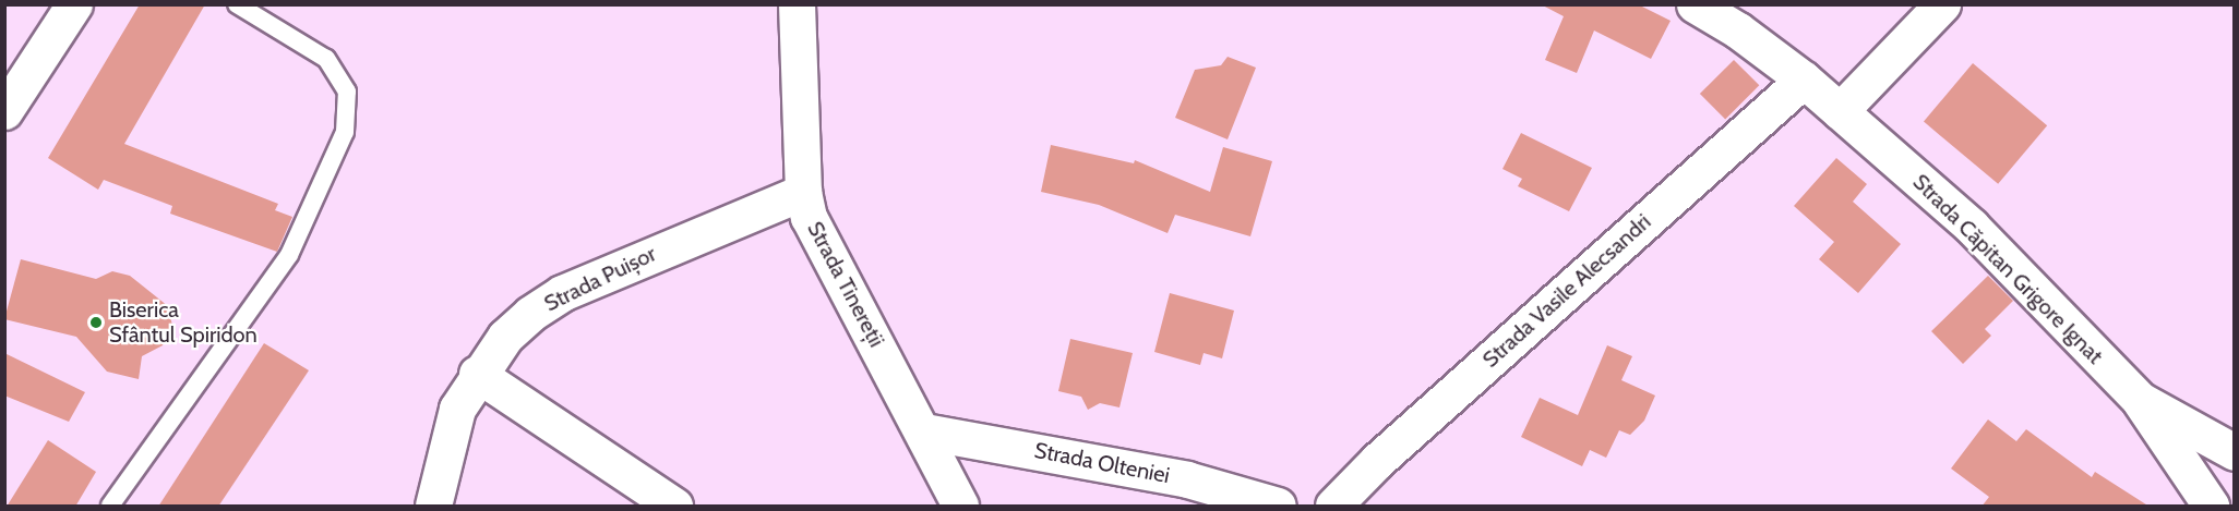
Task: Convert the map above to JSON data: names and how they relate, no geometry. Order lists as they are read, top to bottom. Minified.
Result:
{"streets":{"street":["Strada Căpitan Grigore Ignat","Strada Puișor","Strada Tinereții","Strada Vasile Alecsandri","Strada Olteniei"]},"crossings":[["Strada Căpitan Grigore Ignat","Strada Vasile Alecsandri"],["Strada Puișor","Strada Tinereții"],["Strada Tinereții","Strada Olteniei"]],"places":["Biserica Sfântul Spiridon"]}
